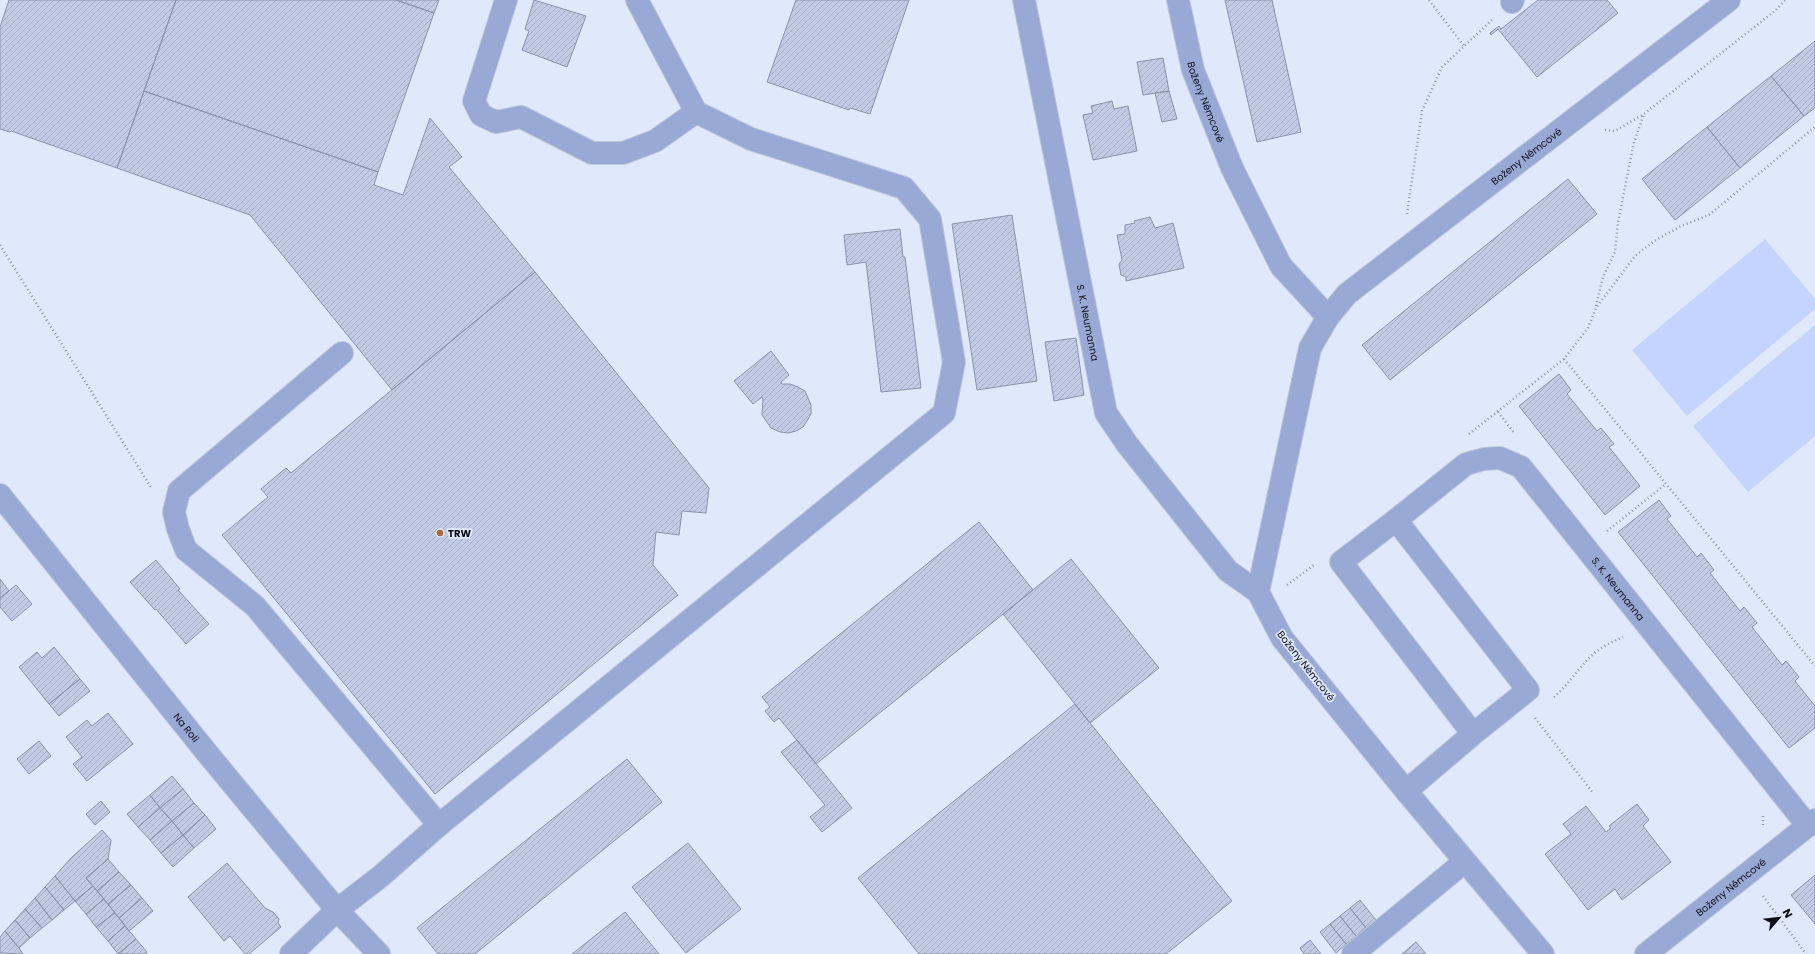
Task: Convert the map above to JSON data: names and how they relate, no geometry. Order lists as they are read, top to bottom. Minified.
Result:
{"streets":{"street":["Boženy Němcové","S. K. Neumanna","Na Roli"]},"crossings":[["Boženy Němcové","S. K. Neumanna"]],"places":["TRW"],"north":"top right"}
